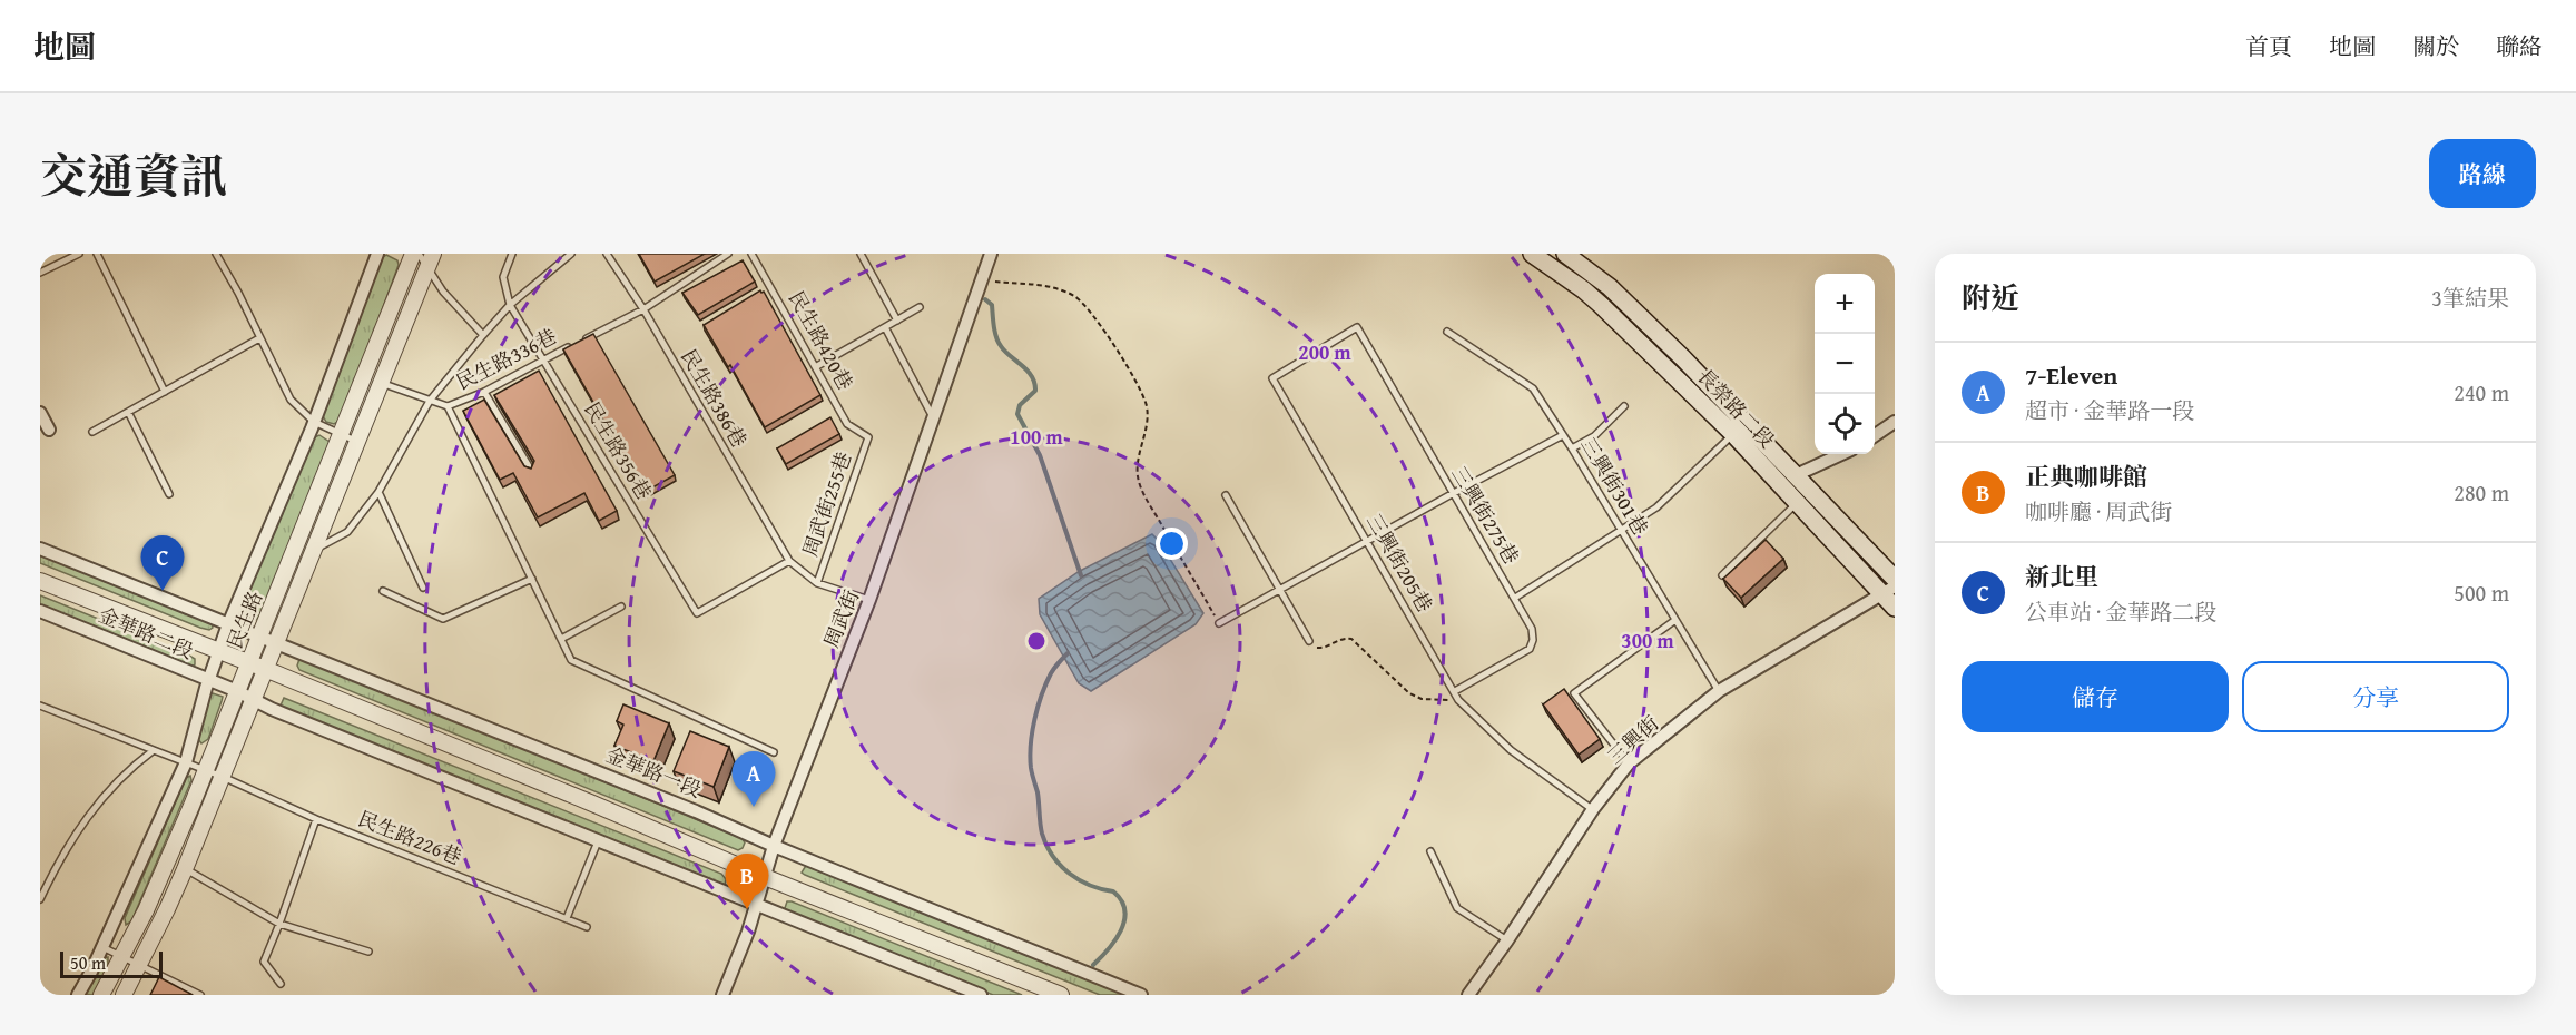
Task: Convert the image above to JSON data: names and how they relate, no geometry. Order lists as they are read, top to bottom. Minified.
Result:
{"streets":{"main road":["長榮路二段"],"street":["周武街","民生路","金華路二段","三興街","金華路一段"],"lane":["民生路420巷","民生路336巷","民生路386巷","民生路356巷","三興街301巷","周武街255巷","三興街275巷","三興街205巷","民生路226巷"]},"crossings":[["民生路420巷","周武街255巷"],["民生路336巷","民生路386巷"],["民生路336巷","民生路356巷"],["民生路386巷","民生路356巷"],["民生路386巷","周武街255巷"],["長榮路二段","三興街"],["民生路356巷","周武街255巷"],["三興街301巷","三興街"],["周武街255巷","周武街"],["三興街275巷","三興街205巷"],["三興街205巷","三興街"],["周武街","金華路一段"],["民生路","金華路二段"],["民生路","金華路一段"],["民生路","民生路226巷"],["金華路二段","金華路一段"]],"scale_bar":"50 m","page":{"header":"地圖","nav":["首頁","地圖","關於","聯絡"],"title":"交通資訊","buttons":["路線",["儲存","分享"]],"heading":["附近","3筆結果"],"map_buttons":["+","−"],"list":[{"mark":"A","name":"7-Eleven","note":"超市 · 金華路一段","value":"240 m"},{"mark":"B","name":"正典咖啡館","note":"咖啡廳 · 周武街","value":"280 m"},{"mark":"C","name":"新北里","note":"公車站 · 金華路二段","value":"500 m"}],"pins":["C","A","B"],"scale":"50 m"},"rings":["200 m","100 m","300 m"]}
